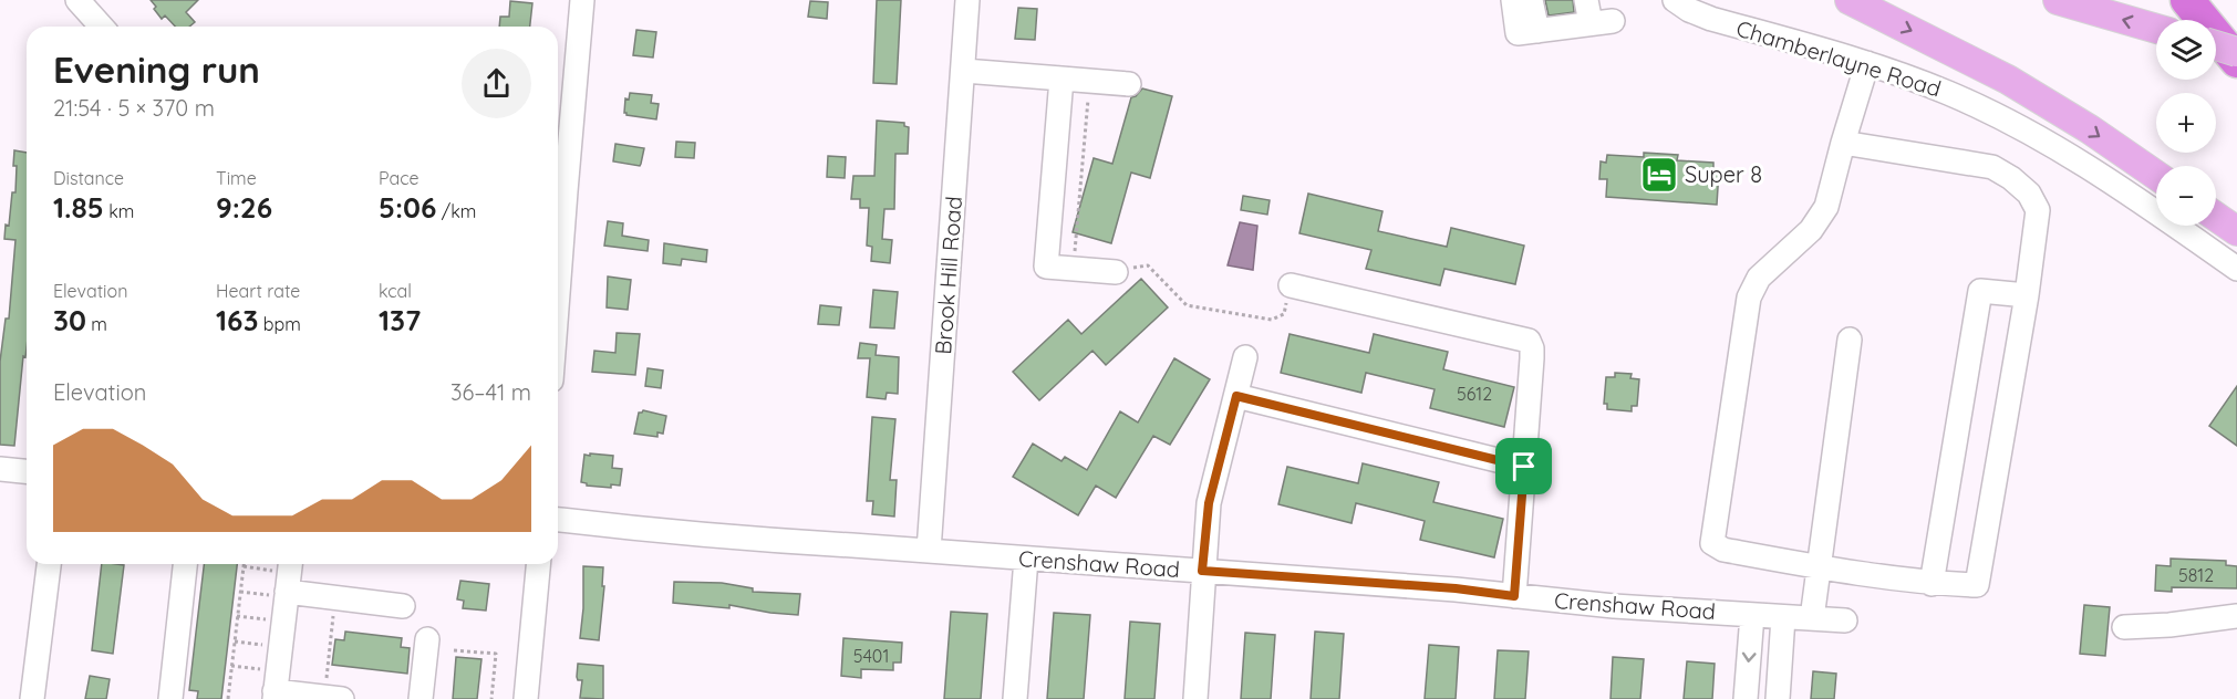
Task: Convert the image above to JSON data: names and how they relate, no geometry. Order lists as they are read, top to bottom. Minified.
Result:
{"streets":{"main road":["Chamberlayne Road"],"street":["Brook Hill Road","Crenshaw Road"]},"crossings":[["Brook Hill Road","Crenshaw Road"]],"places":{"hotel":["Super 8"]},"house_numbers":["5612","5812","5401"],"page":{"map_buttons":["+","−"],"heading":["Evening run","21:54 · 5 × 370 m"],"stats":[["Distance","1.85 km"],["Time","9:26"],["Pace","5:06 /km"],["Elevation","30 m"],["Heart rate","163 bpm"],["kcal","137"]],"chart":["Elevation","36–41 m"]}}
